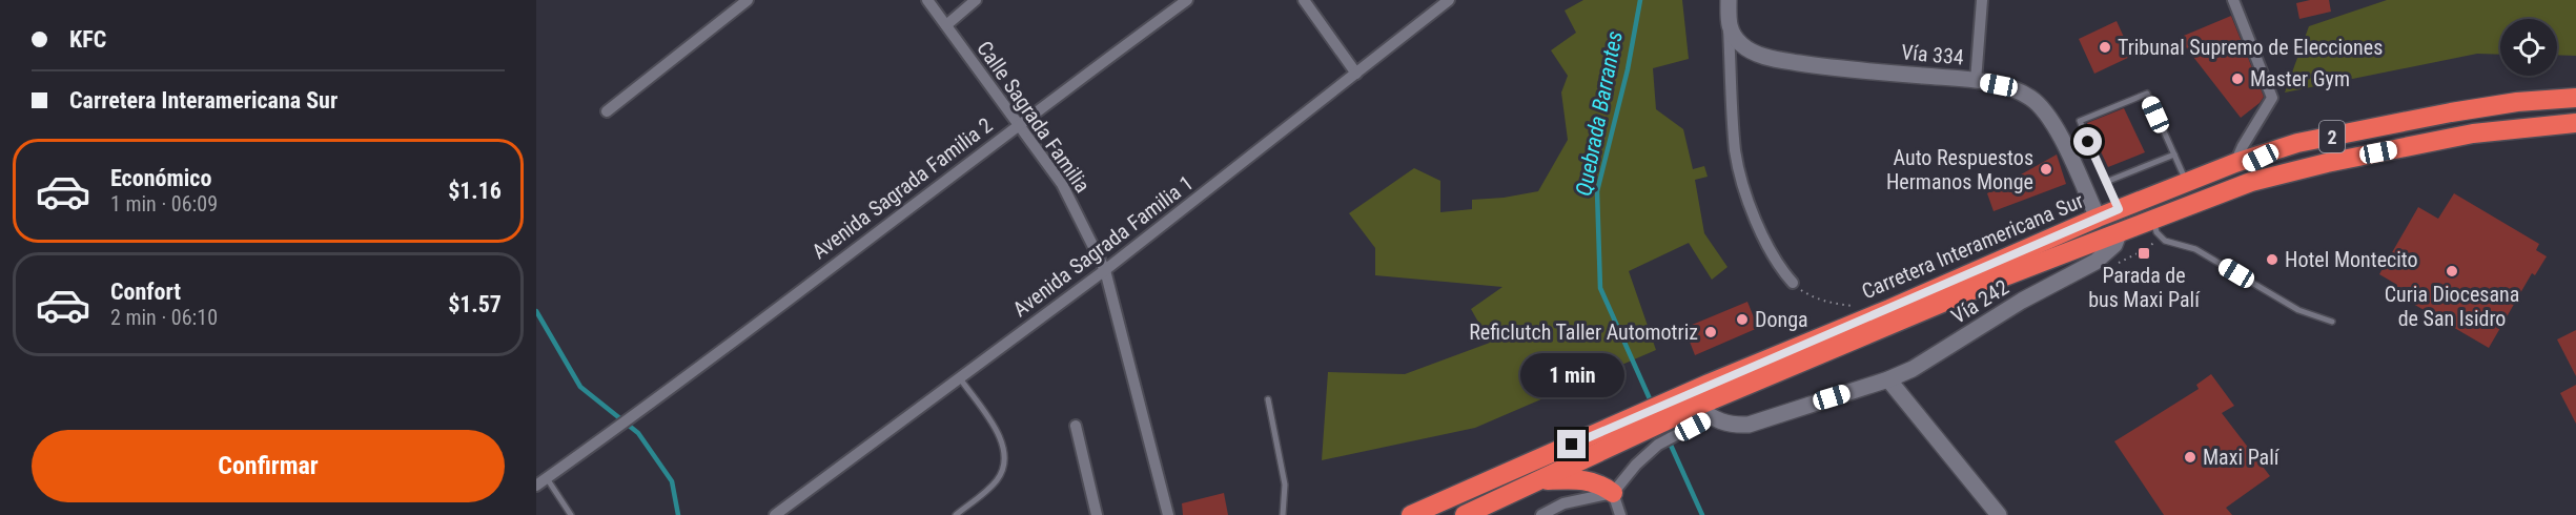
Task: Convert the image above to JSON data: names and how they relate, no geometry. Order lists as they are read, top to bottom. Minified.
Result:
{"streets":{"highway":["2","Carretera Interamericana Sur"],"main road":["Vía 334","Vía 242"],"street":["Calle Sagrada Familia","Avenida Sagrada Familia 2","Avenida Sagrada Familia 1"]},"crossings":[["Vía 334","Carretera Interamericana Sur"],["Calle Sagrada Familia","Avenida Sagrada Familia 2"],["Calle Sagrada Familia","Avenida Sagrada Familia 1"],["Carretera Interamericana Sur","Vía 242"]],"water":["Quebrada Barrantes"],"places":{"other":["Tribunal Supremo de Elecciones","Master Gym","Auto Respuestos Hermanos Monge","Hotel Montecito","Curia Diocesana de San Isidro","Donga","Reficlutch Taller Automotriz","Maxi Palí"],"transit":["Parada de bus Maxi Palí"]},"page":{"banner":["KFC","Carretera Interamericana Sur"],"list":[{"name":"Económico","note":"1 min · 06:09","value":"$1.16"},{"name":"Confort","note":"2 min · 06:10","value":"$1.57"}],"bubble":"1 min","buttons":"Confirmar"}}
